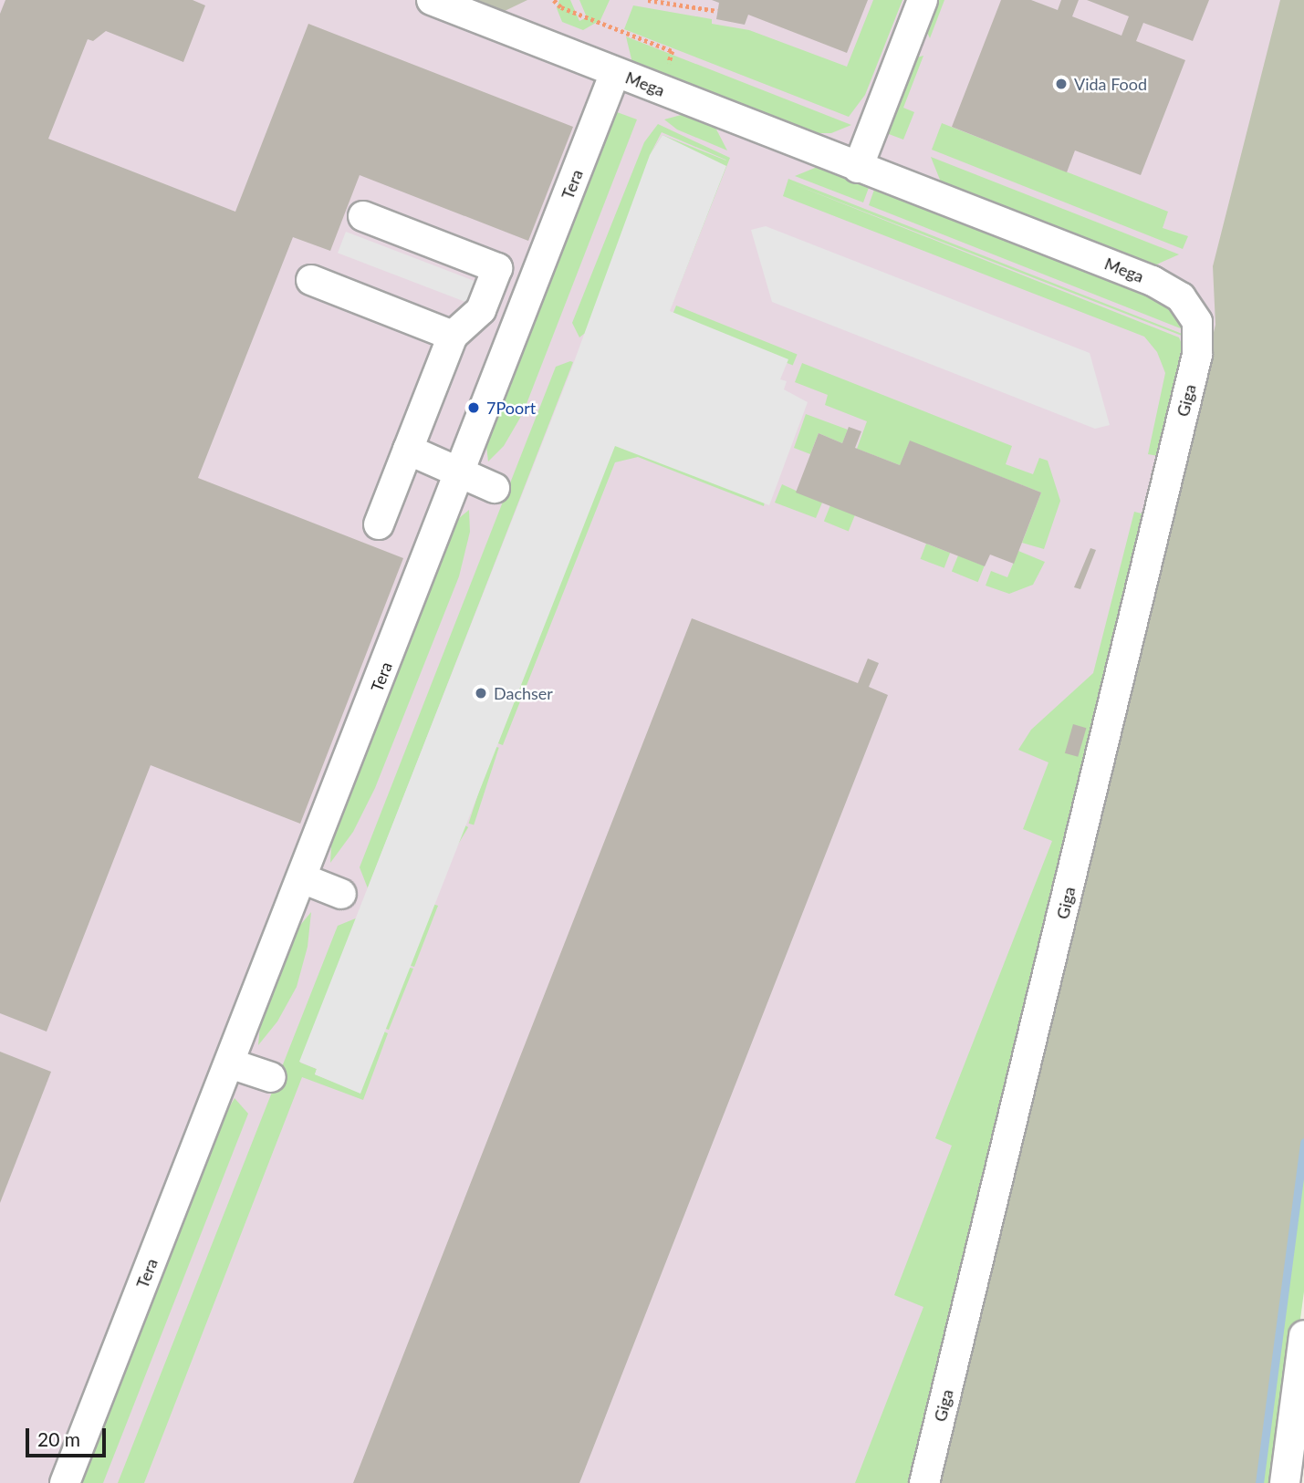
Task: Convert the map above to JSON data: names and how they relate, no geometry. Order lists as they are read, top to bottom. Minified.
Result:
{"streets":{"street":["Mega","Tera","Giga"]},"crossings":[["Mega","Tera"],["Mega","Giga"]],"places":["Vida Food","7Poort","Dachser"],"scale_bar":"20 m"}
